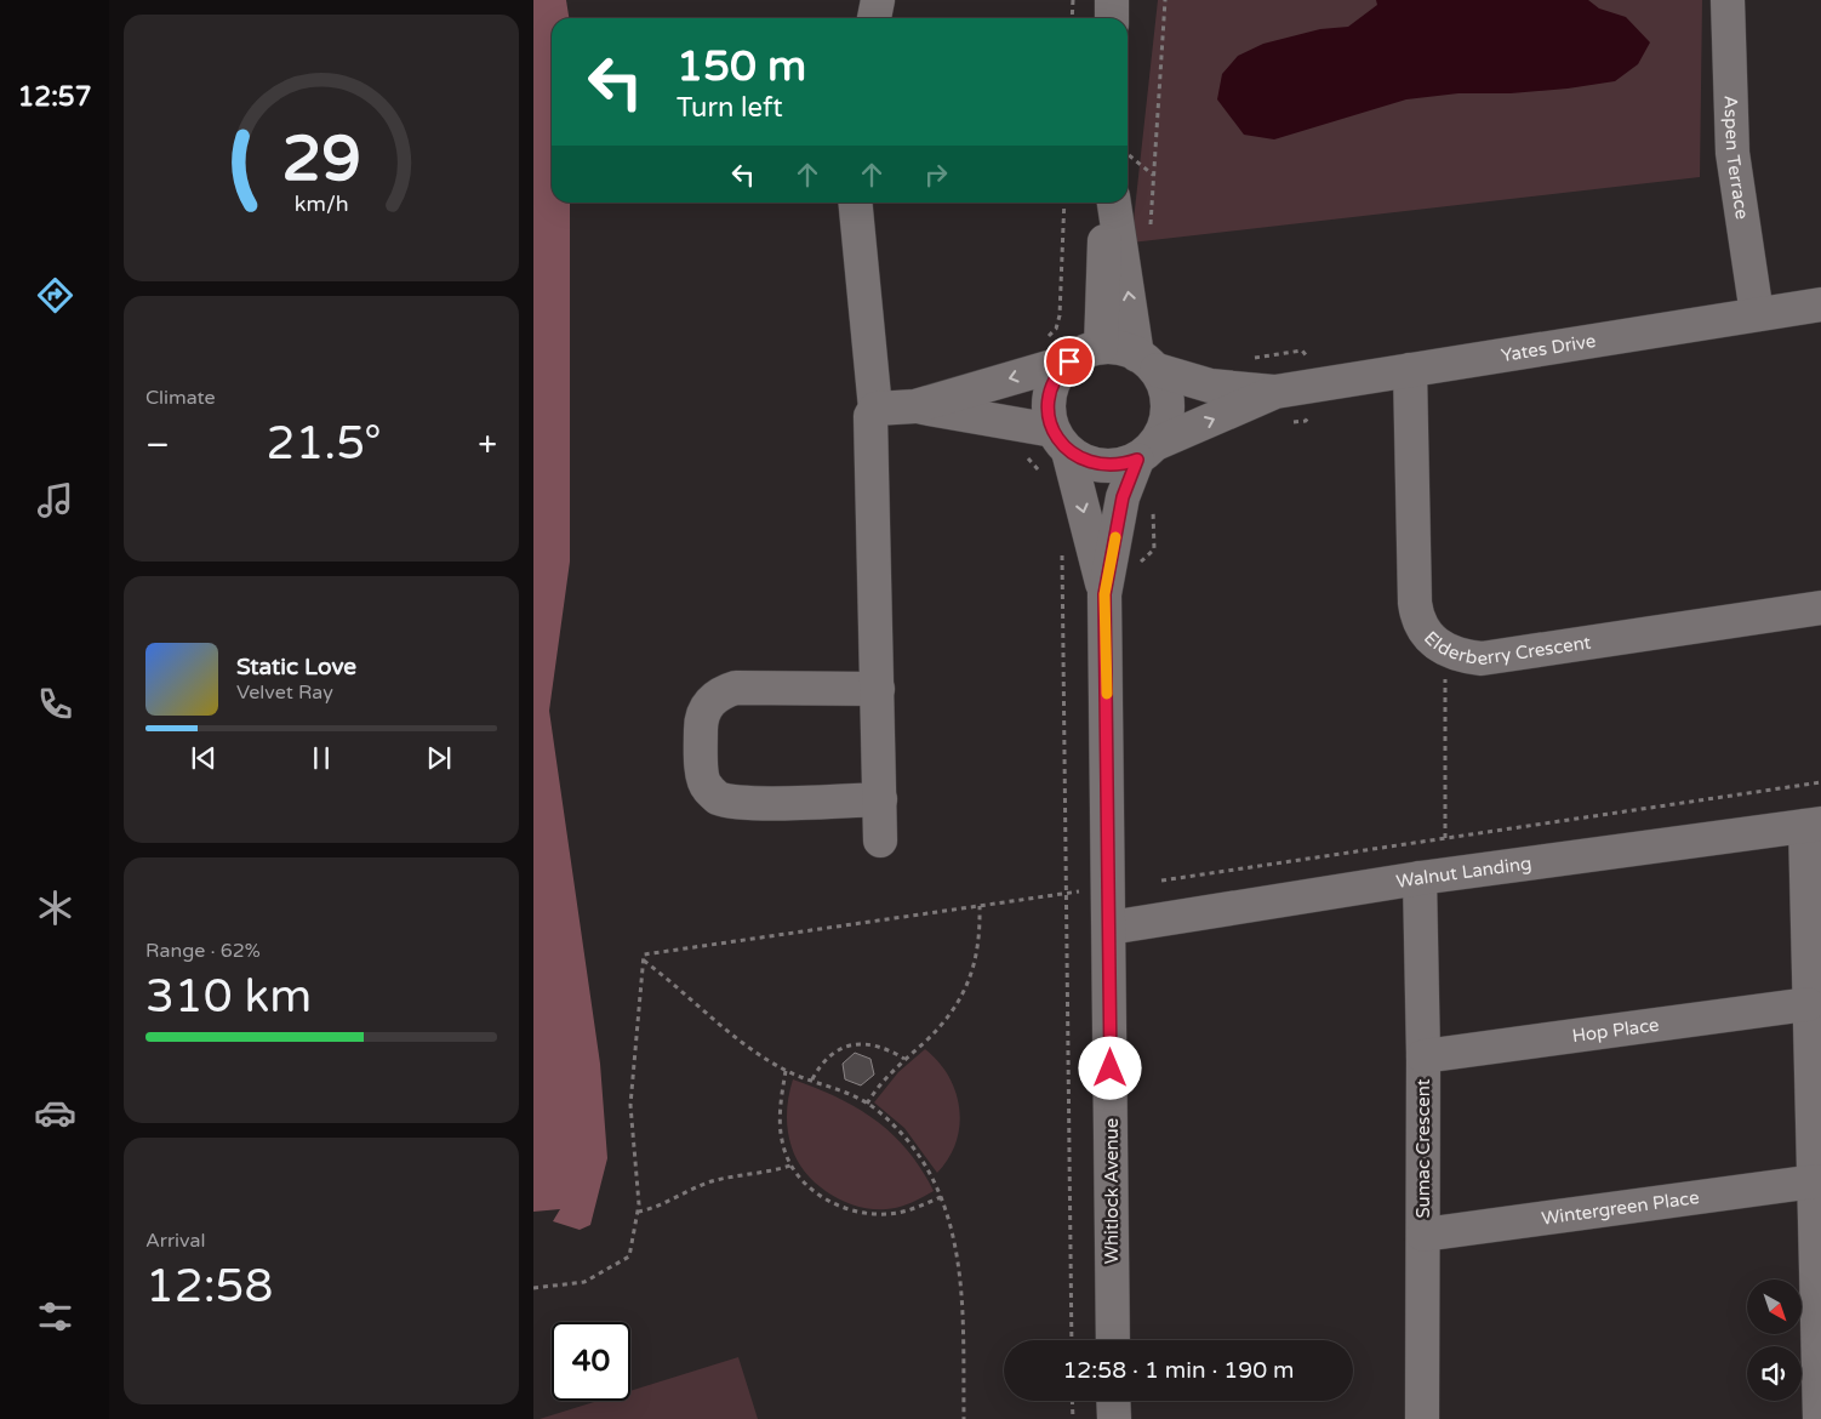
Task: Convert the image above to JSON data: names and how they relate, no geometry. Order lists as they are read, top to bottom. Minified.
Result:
{"streets":{"street":["Aspen Terrace","Yates Drive","Elderberry Crescent","Walnut Landing","Hop Place","Sumac Crescent","Whitlock Avenue","Wintergreen Place"]},"crossings":[["Aspen Terrace","Yates Drive"],["Yates Drive","Elderberry Crescent"],["Yates Drive","Whitlock Avenue"],["Walnut Landing","Sumac Crescent"],["Walnut Landing","Whitlock Avenue"],["Hop Place","Sumac Crescent"],["Sumac Crescent","Wintergreen Place"]],"north":"bottom right","page":{"tabs":"12:57","turn":["150 m","Turn left"],"tile":["Climate",["Range · 62%","310 km"],["Arrival","12:58"]],"heat":["−","21.5°","+"],"song":["Static Love","Velvet Ray"],"limit":"40","trip":"12:58 · 1 min · 190 m","gauge":["29","km/h"]}}
